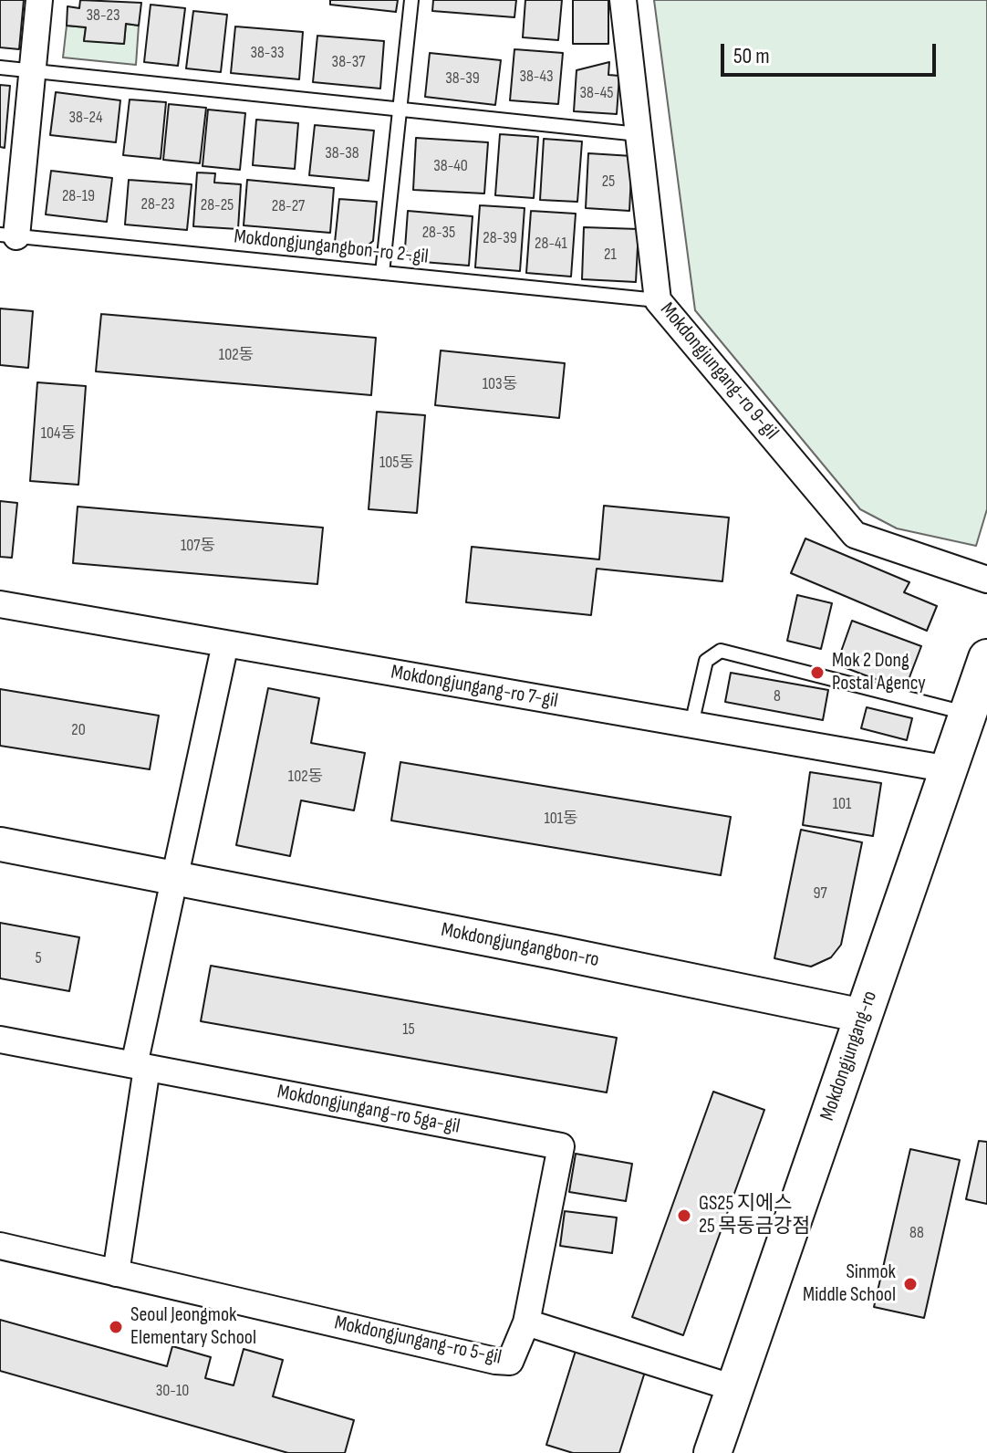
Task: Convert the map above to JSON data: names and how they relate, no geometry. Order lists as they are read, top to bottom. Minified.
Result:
{"streets":{"main road":["Mokdongjungang-ro"],"street":["Mokdongjungang-ro 9-gil","Mokdongjungang-ro 7-gil","Mokdongjungangbon-ro","Mokdongjungang-ro 5ga-gil","Mokdongjungang-ro 5-gil"],"lane":["Mokdongjungangbon-ro 2-gil"]},"crossings":[["Mokdongjungangbon-ro 2-gil","Mokdongjungang-ro 9-gil"],["Mokdongjungang-ro 7-gil","Mokdongjungang-ro"],["Mokdongjungangbon-ro","Mokdongjungang-ro"],["Mokdongjungang-ro 5ga-gil","Mokdongjungang-ro 5-gil"]],"places":["Mok 2 Dong Postal Agency","GS25 지에스 25 목동금강점","Sinmok Middle School","Seoul Jeongmok Elementary School"],"house_numbers":["38-23","38-33","38-37","38-43","38-39","38-45","38-24","38-38","38-40","25","28-19","28-23","28-25","28-27","28-35","28-39","28-41","21","102동","103동","104동","105동","107동","8","20","102동","101","101동","97","5","15","88","30-10"],"scale_bar":"50 m"}
